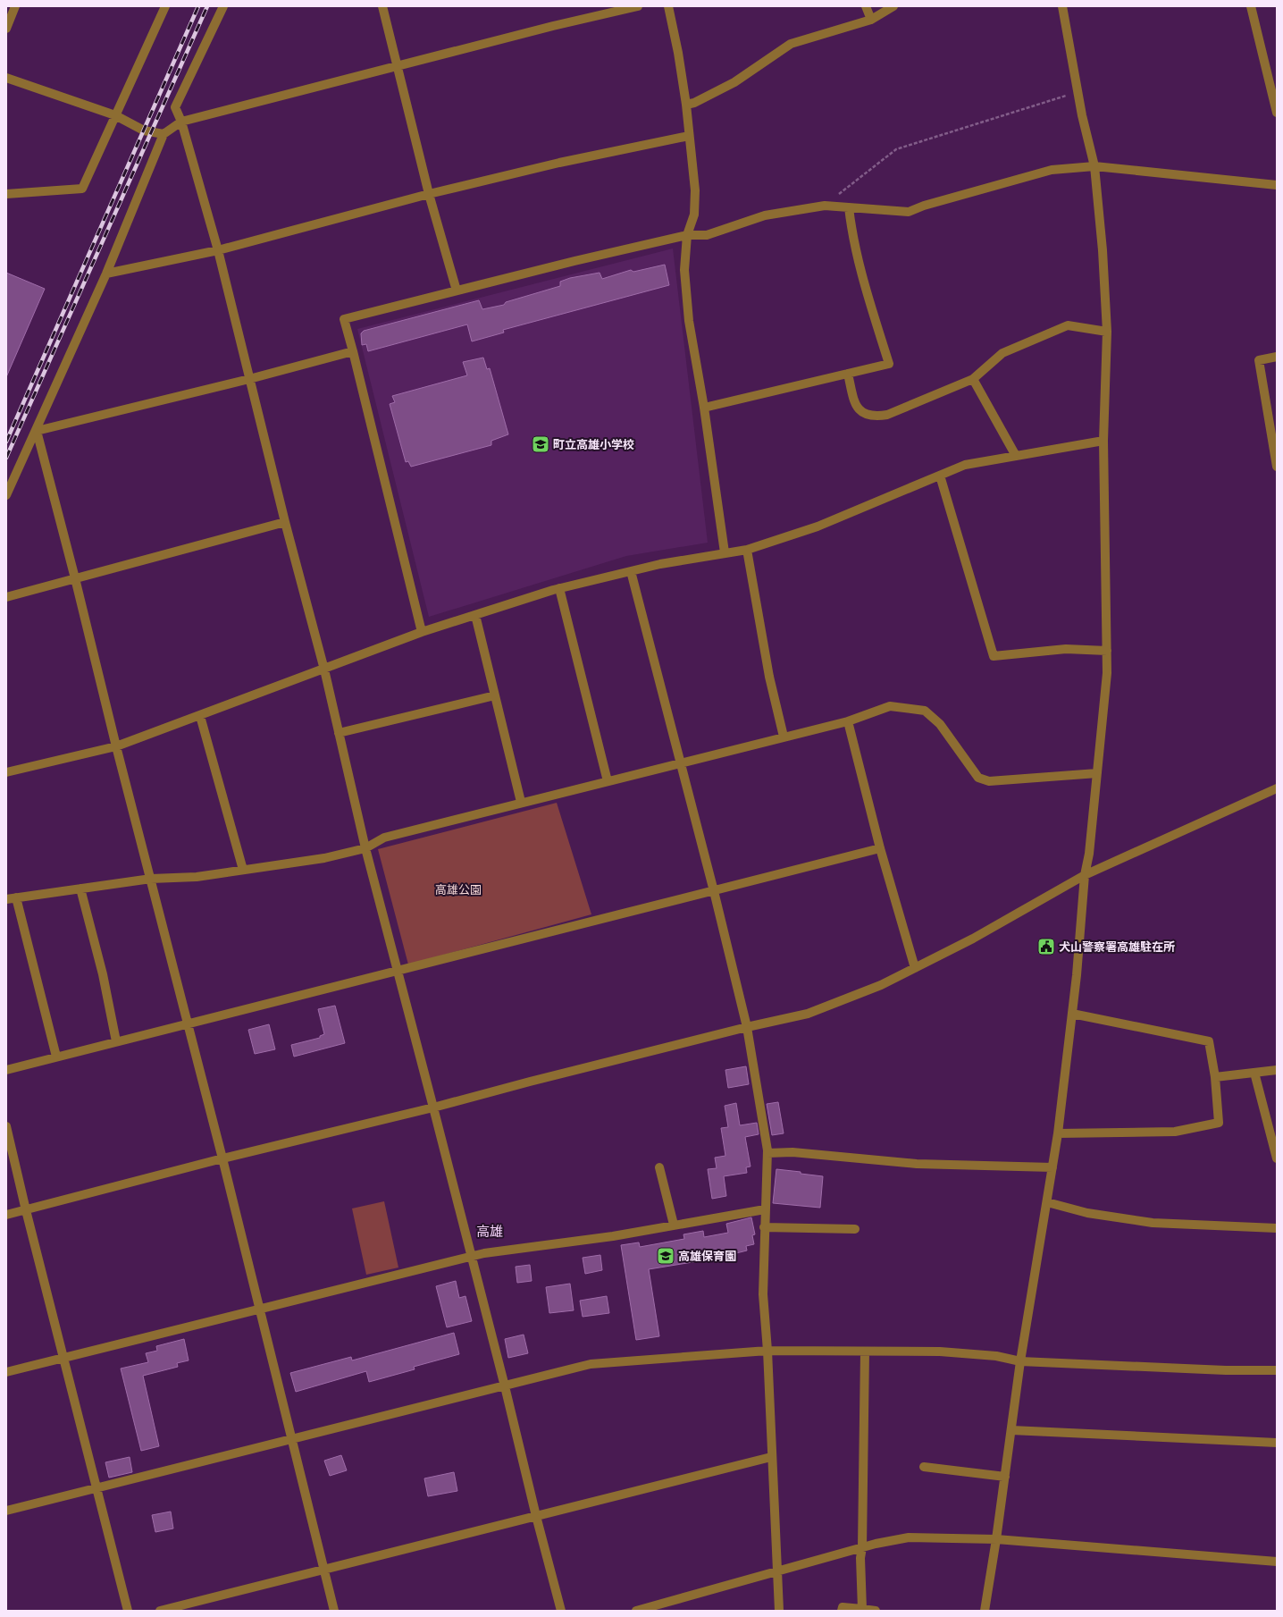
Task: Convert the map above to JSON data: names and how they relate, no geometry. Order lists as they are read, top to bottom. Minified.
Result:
{"districts":["高雄"],"parks":["高雄公園"],"places":{"school or university":["町立高雄小学校","高雄保育園"],"public building":["犬山警察署高雄駐在所"]}}
